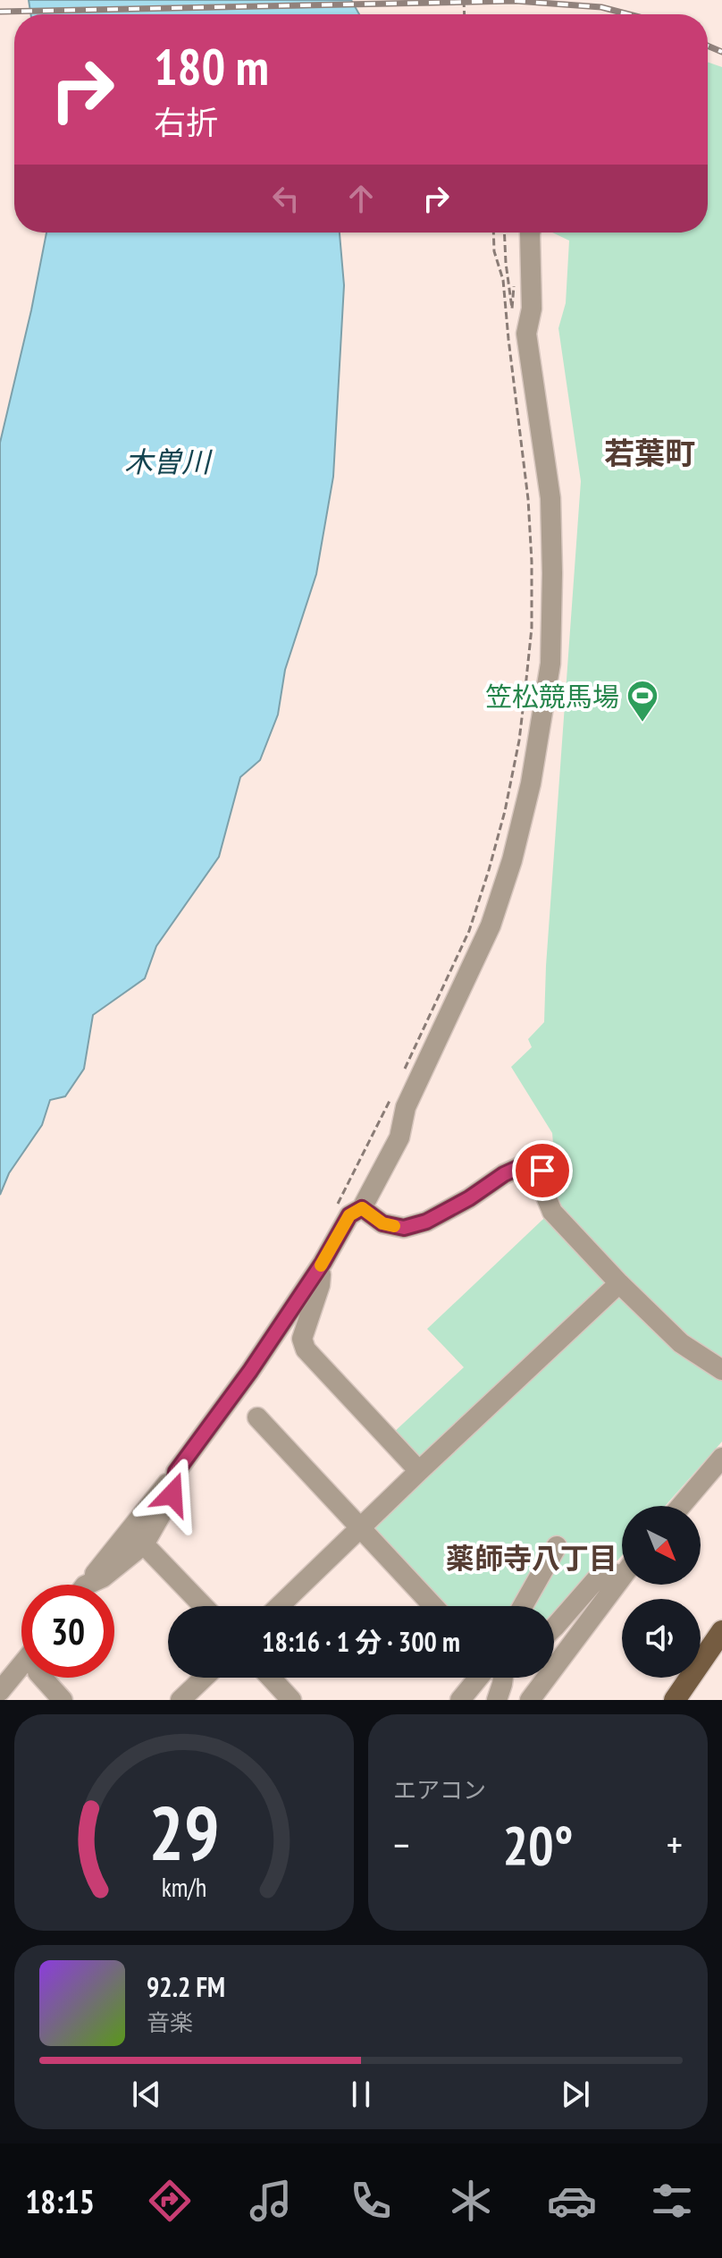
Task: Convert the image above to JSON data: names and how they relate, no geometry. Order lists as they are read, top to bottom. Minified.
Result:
{"districts":["若葉町","薬師寺八丁目"],"water":["木曽川"],"places":{"sports":["笠松競馬場"]},"north":"bottom right","page":{"turn":["180 m","右折"],"limit":"30","trip":"18:16 · 1 分 · 300 m","tile":"エアコン","heat":["−","20°","+"],"song":["92.2 FM","音楽"],"tabs":"18:15","gauge":["29","km/h"]}}
